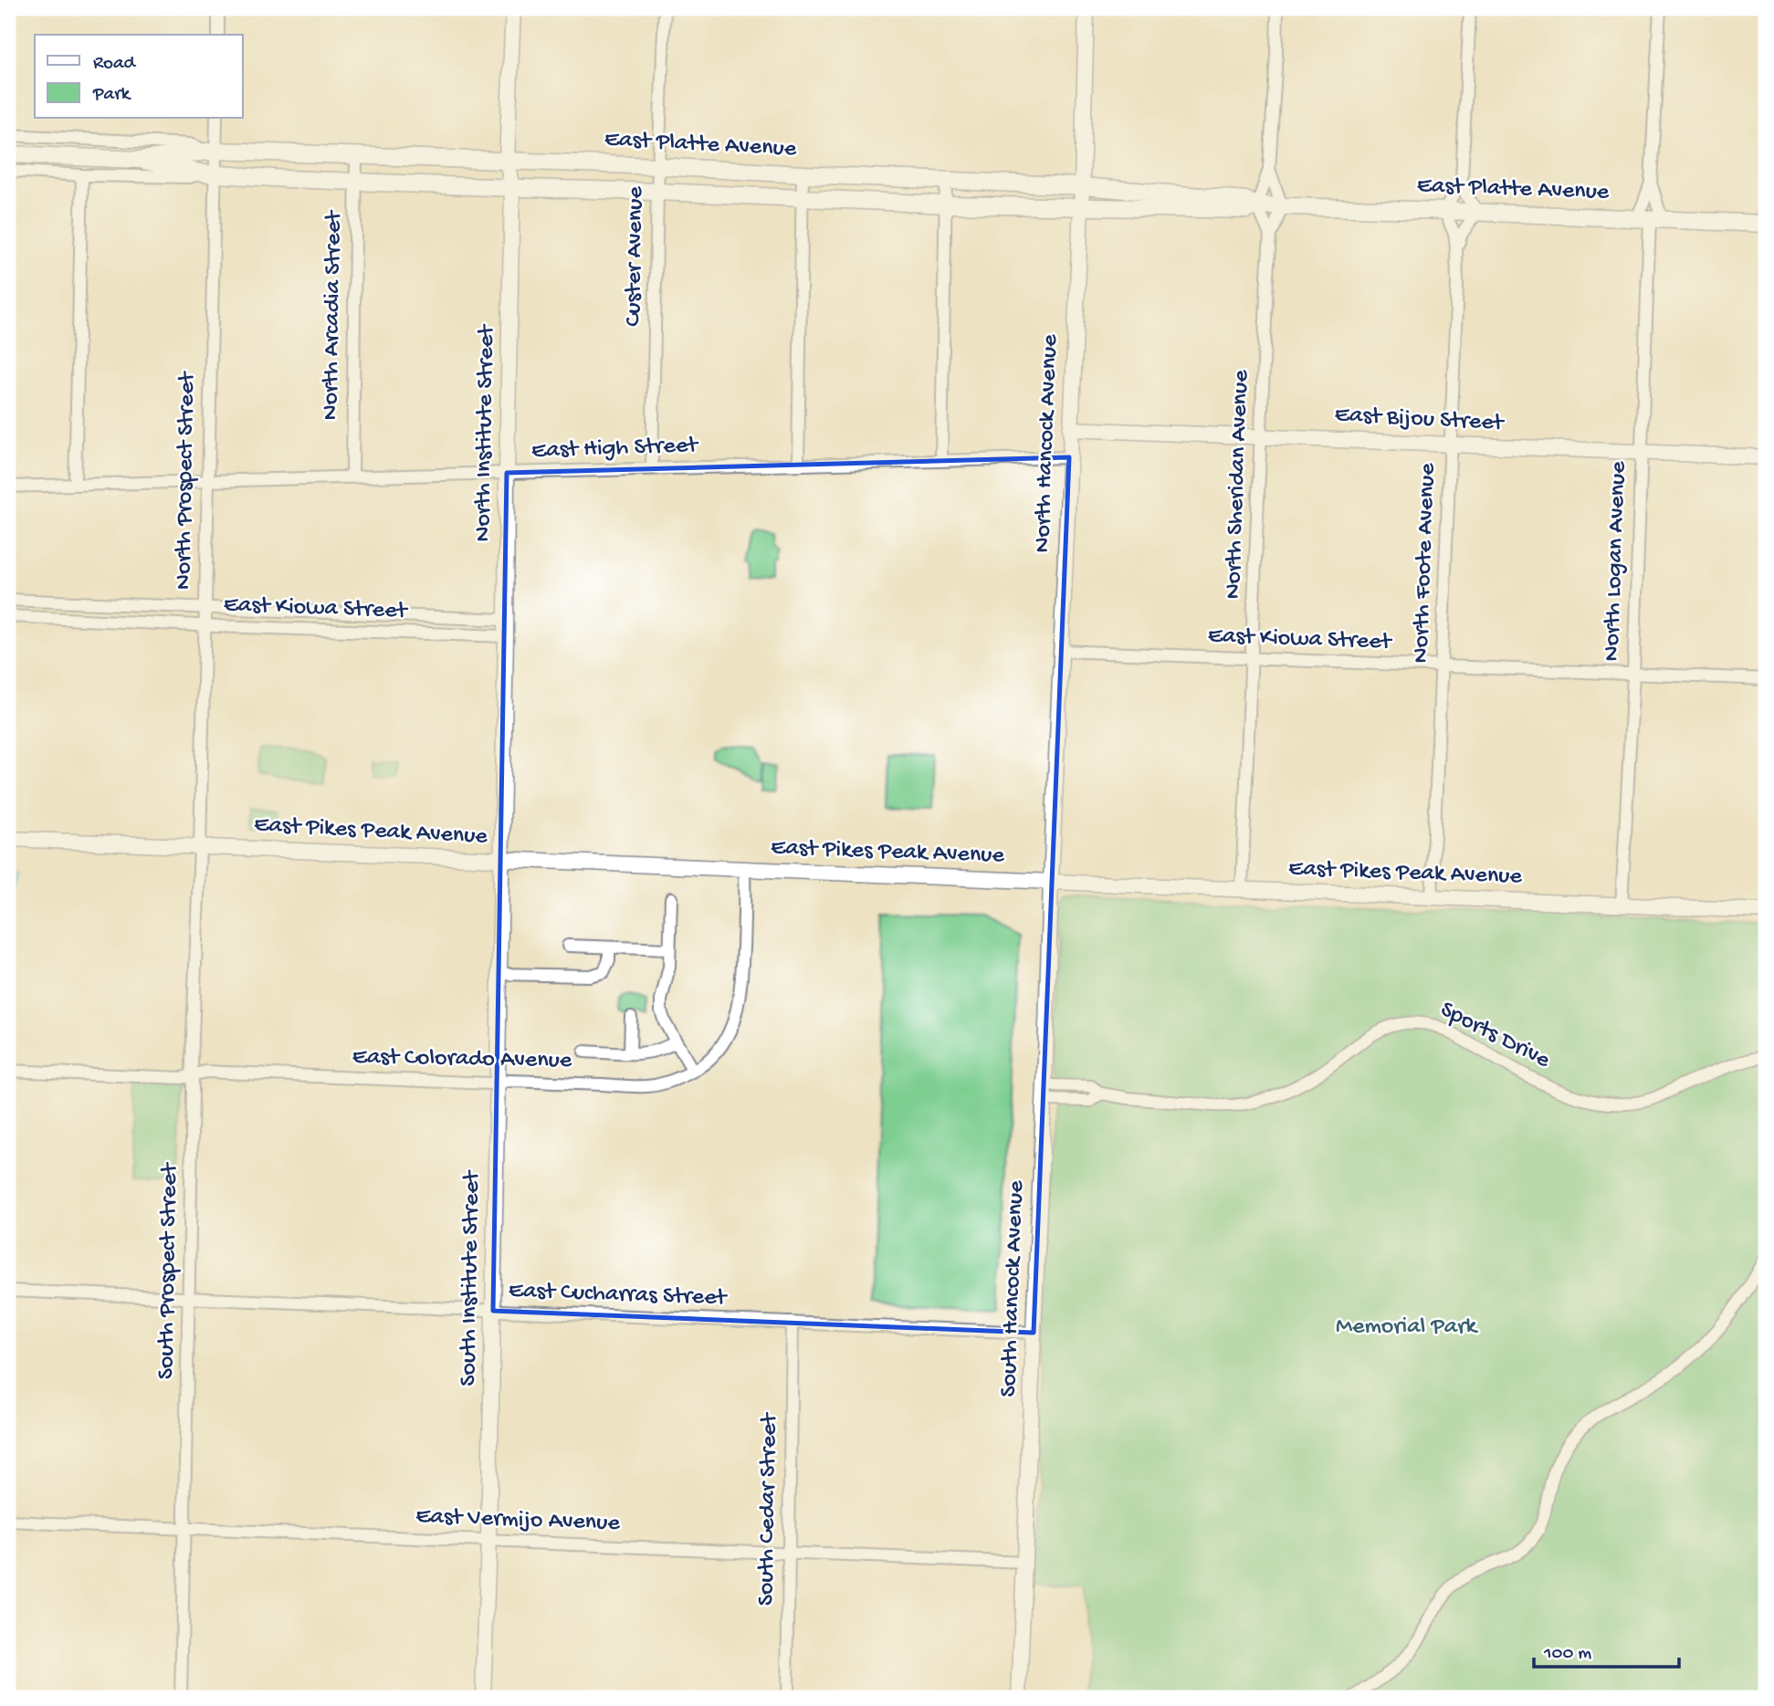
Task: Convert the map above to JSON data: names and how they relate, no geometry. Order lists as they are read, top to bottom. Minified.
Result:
{"streets":{"main road":["East Platte Avenue","East Bijou Street","North Institute Street","North Hancock Avenue","East Pikes Peak Avenue","South Institute Street","South Hancock Avenue"],"street":["Custer Avenue","North Arcadia Street","East High Street","North Prospect Street","North Sheridan Avenue","North Logan Avenue","North Foote Avenue","East Kiowa Street","Sports Drive","East Colorado Avenue","South Prospect Street","East Cucharras Street","South Cedar Street","East Vermijo Avenue"]},"crossings":[["East Platte Avenue","Custer Avenue"],["East Platte Avenue","North Arcadia Street"],["East Platte Avenue","North Institute Street"],["East Platte Avenue","North Hancock Avenue"],["East Platte Avenue","North Prospect Street"],["East Platte Avenue","North Sheridan Avenue"],["East Platte Avenue","North Logan Avenue"],["East Platte Avenue","North Foote Avenue"],["Custer Avenue","East High Street"],["North Arcadia Street","East High Street"],["East Bijou Street","North Hancock Avenue"],["East Bijou Street","North Sheridan Avenue"],["East Bijou Street","North Logan Avenue"],["East Bijou Street","North Foote Avenue"],["North Institute Street","East High Street"],["North Institute Street","East Kiowa Street"],["North Institute Street","East Pikes Peak Avenue"],["North Institute Street","South Institute Street"],["North Hancock Avenue","East High Street"],["North Hancock Avenue","East Kiowa Street"],["North Hancock Avenue","East Pikes Peak Avenue"],["North Hancock Avenue","South Hancock Avenue"],["East High Street","North Prospect Street"],["North Prospect Street","East Kiowa Street"],["North Prospect Street","East Pikes Peak Avenue"],["North Prospect Street","South Prospect Street"],["North Sheridan Avenue","East Kiowa Street"],["North Sheridan Avenue","East Pikes Peak Avenue"],["North Logan Avenue","East Kiowa Street"],["North Logan Avenue","East Pikes Peak Avenue"],["North Foote Avenue","East Kiowa Street"],["North Foote Avenue","East Pikes Peak Avenue"],["East Pikes Peak Avenue","East Colorado Avenue"],["East Pikes Peak Avenue","South Prospect Street"],["East Pikes Peak Avenue","South Institute Street"],["East Pikes Peak Avenue","South Hancock Avenue"],["Sports Drive","South Hancock Avenue"],["East Colorado Avenue","South Prospect Street"],["East Colorado Avenue","South Institute Street"],["South Prospect Street","East Cucharras Street"],["South Prospect Street","East Vermijo Avenue"],["South Institute Street","East Cucharras Street"],["South Institute Street","East Vermijo Avenue"],["South Hancock Avenue","East Cucharras Street"],["South Hancock Avenue","East Vermijo Avenue"],["East Cucharras Street","South Cedar Street"],["South Cedar Street","East Vermijo Avenue"]],"parks":["Memorial Park"],"legend":["Road","Park"],"scale_bar":"100 m"}
